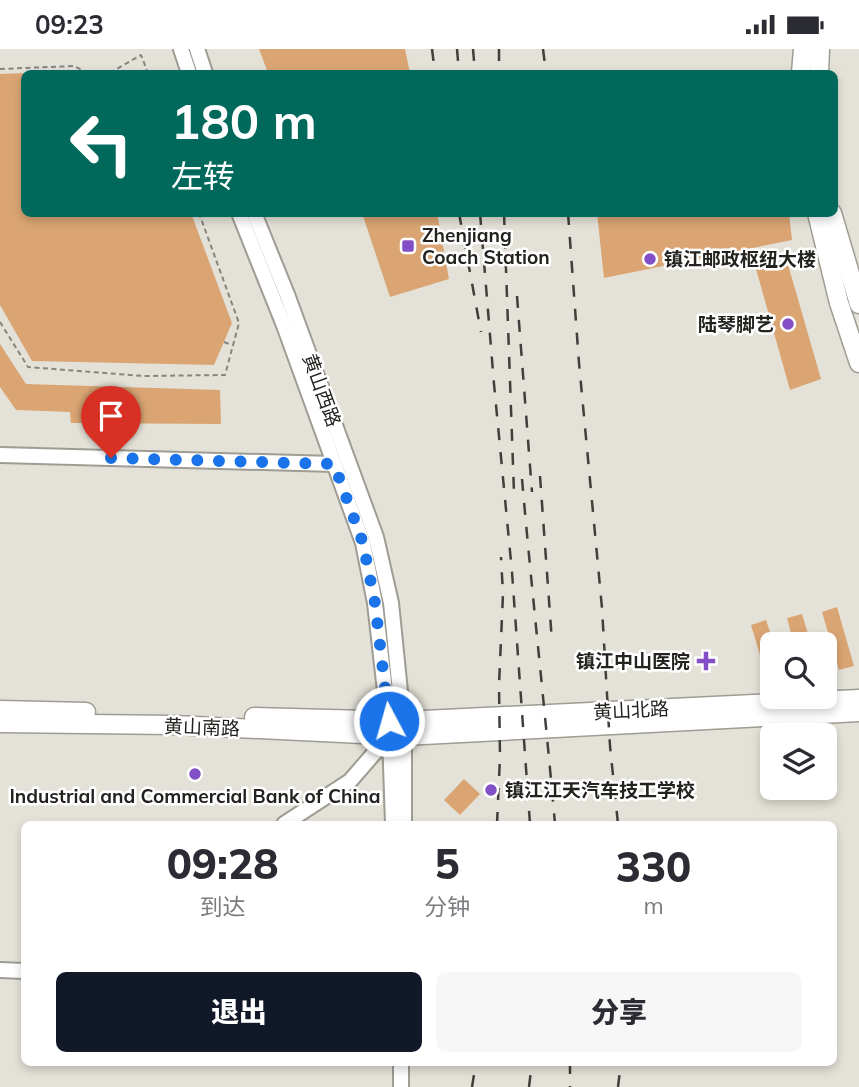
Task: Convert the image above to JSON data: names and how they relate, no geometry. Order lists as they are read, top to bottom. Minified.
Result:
{"streets":{"main road":["黄山北路","黄山南路"],"street":["黄山西路"]},"crossings":[["黄山西路","黄山北路"],["黄山西路","黄山南路"],["黄山北路","黄山南路"]],"places":{"transit":["Zhenjiang Coach Station"],"other":["镇江邮政枢纽大楼","陆琴脚艺","Industrial and Commercial Bank of China","镇江江天汽车技工学校"],"health":["镇江中山医院"]},"page":{"status":"09:23","turn":["180 m","左转"],"eta":["09:28","到达","5","分钟","330","m"],"buttons":["退出","分享"]}}
